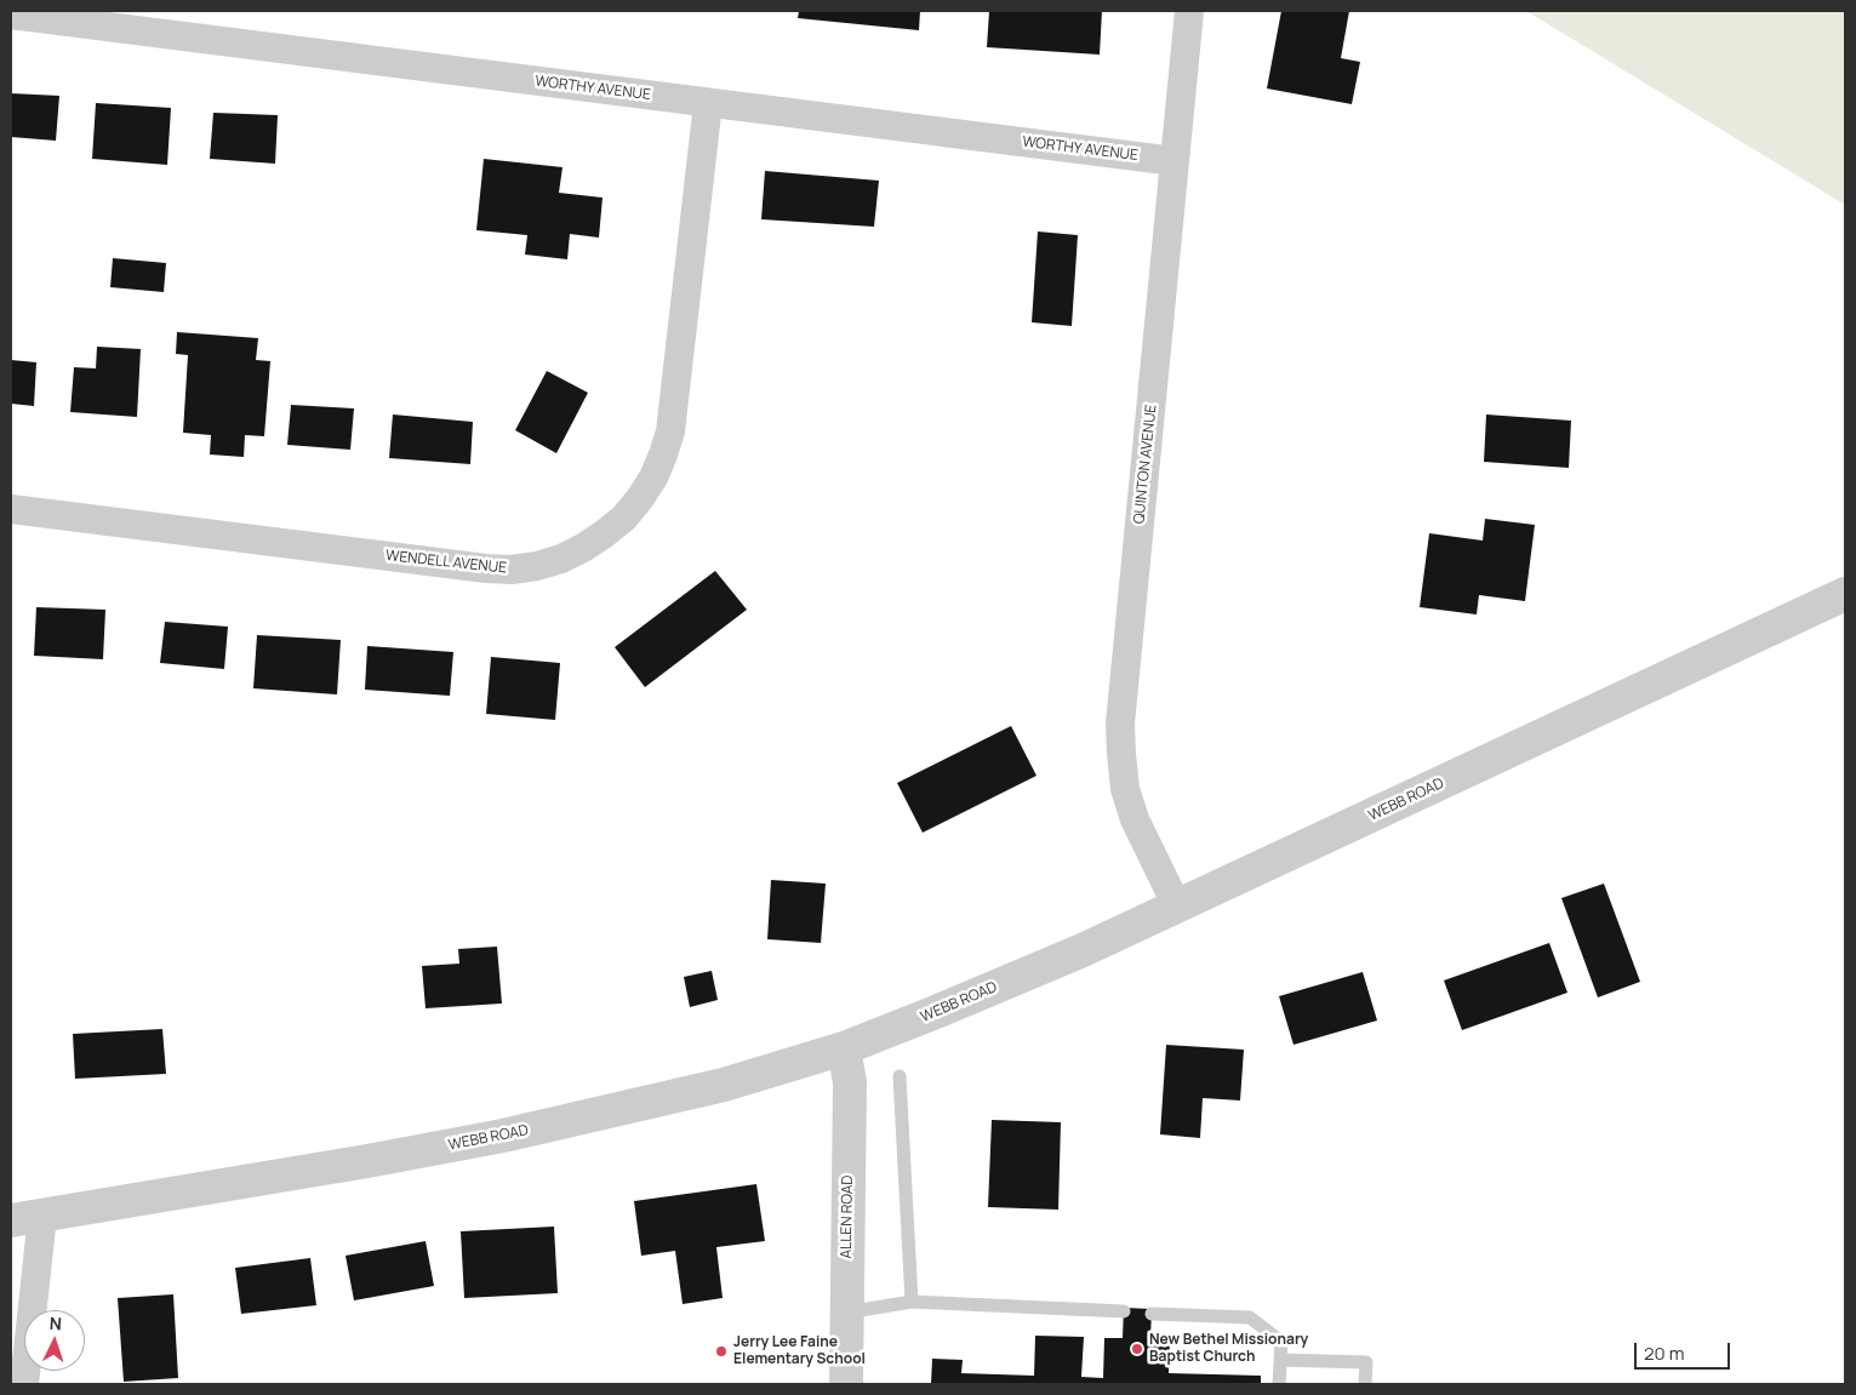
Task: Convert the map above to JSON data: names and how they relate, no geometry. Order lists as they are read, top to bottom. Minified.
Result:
{"streets":{"street":["WORTHY AVENUE","QUINTON AVENUE","WENDELL AVENUE","WEBB ROAD","ALLEN ROAD"]},"crossings":[["WORTHY AVENUE","QUINTON AVENUE"],["WORTHY AVENUE","WENDELL AVENUE"],["QUINTON AVENUE","WEBB ROAD"],["WEBB ROAD","ALLEN ROAD"]],"places":["New Bethel Missionary Baptist Church","Jerry Lee Faine Elementary School"],"scale_bar":"20 m","north":"top"}
